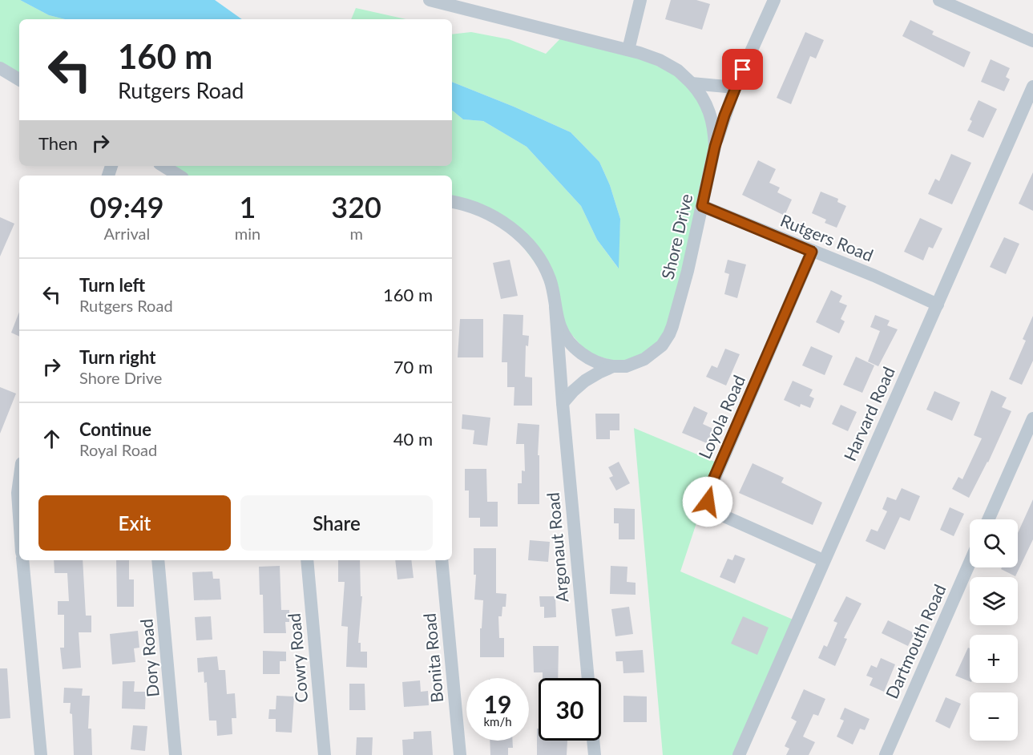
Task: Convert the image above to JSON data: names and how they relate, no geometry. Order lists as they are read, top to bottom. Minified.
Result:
{"streets":{"street":["Shore Drive","Rutgers Road","Harvard Road","Loyola Road","Argonaut Road","Dartmouth Road","Dory Road","Cowry Road","Bonita Road"]},"crossings":[["Shore Drive","Rutgers Road"],["Shore Drive","Argonaut Road"],["Rutgers Road","Harvard Road"],["Rutgers Road","Loyola Road"],["Harvard Road","Loyola Road"]],"page":{"turn":["160 m","Rutgers Road"],"then":"Then","eta":["09:49","Arrival","1","min","320","m"],"list":[{"name":"Turn left","note":"Rutgers Road","value":"160 m"},{"name":"Turn right","note":"Shore Drive","value":"70 m"},{"name":"Continue","note":"Royal Road","value":"40 m"}],"buttons":["Exit","Share"],"map_buttons":["+","−"],"speed":"19 km/h","limit":"30"}}
